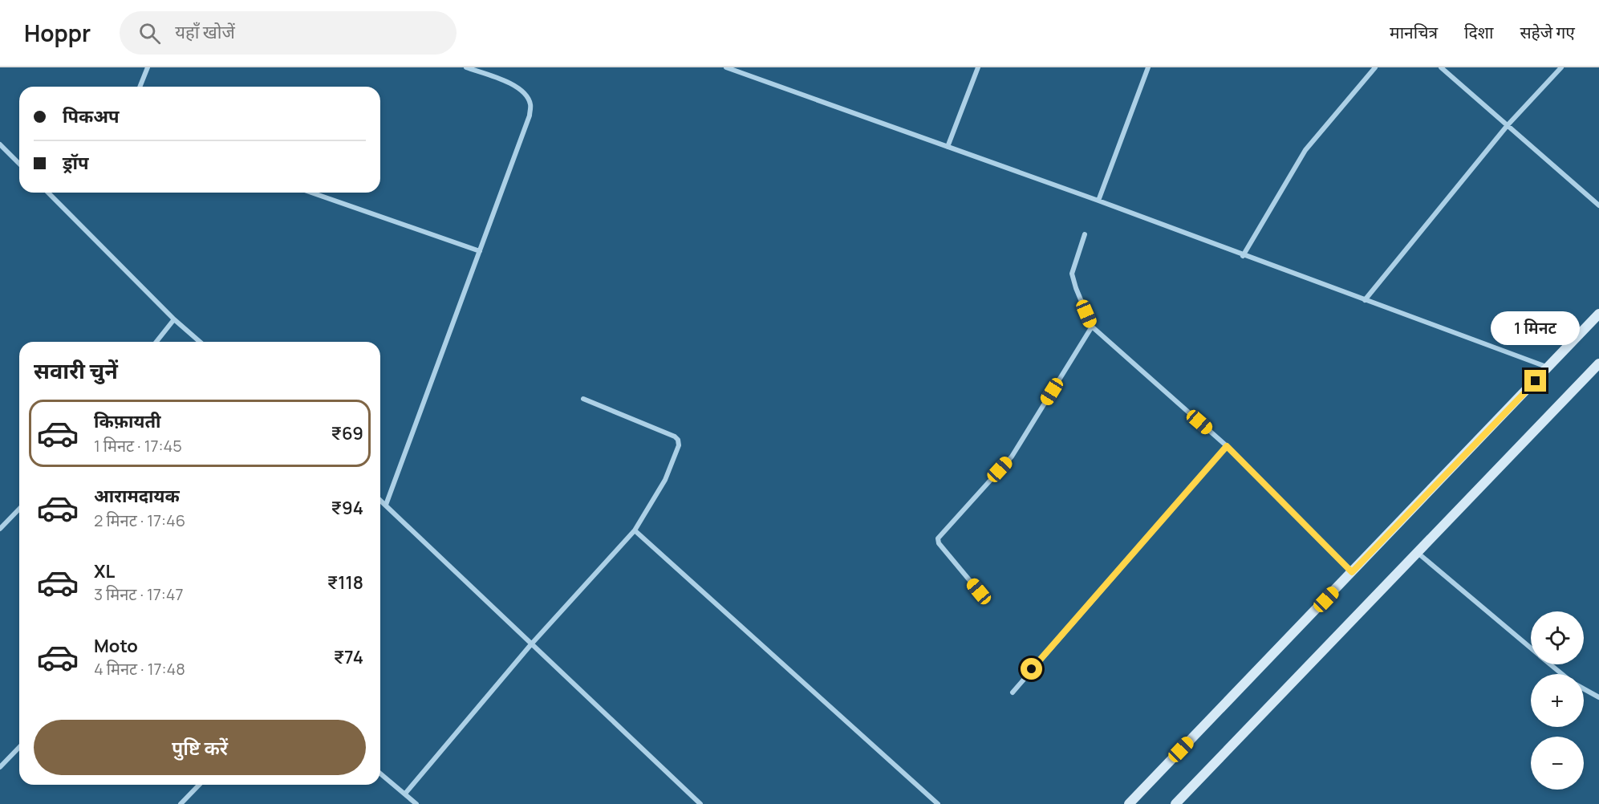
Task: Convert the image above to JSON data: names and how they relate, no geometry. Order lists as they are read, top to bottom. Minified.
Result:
{"page":{"header":"Hoppr","search":"यहाँ खोजें","nav":["मानचित्र","दिशा","सहेजे गए"],"banner":["पिकअप","ड्रॉप"],"bubble":"1 मिनट","heading":"सवारी चुनें","list":[{"name":"किफ़ायती","note":"1 मिनट · 17:45","value":"₹69"},{"name":"आरामदायक","note":"2 मिनट · 17:46","value":"₹94"},{"name":"XL","note":"3 मिनट · 17:47","value":"₹118"},{"name":"Moto","note":"4 मिनट · 17:48","value":"₹74"}],"map_buttons":["+","−"],"buttons":"पुष्टि करें"}}
